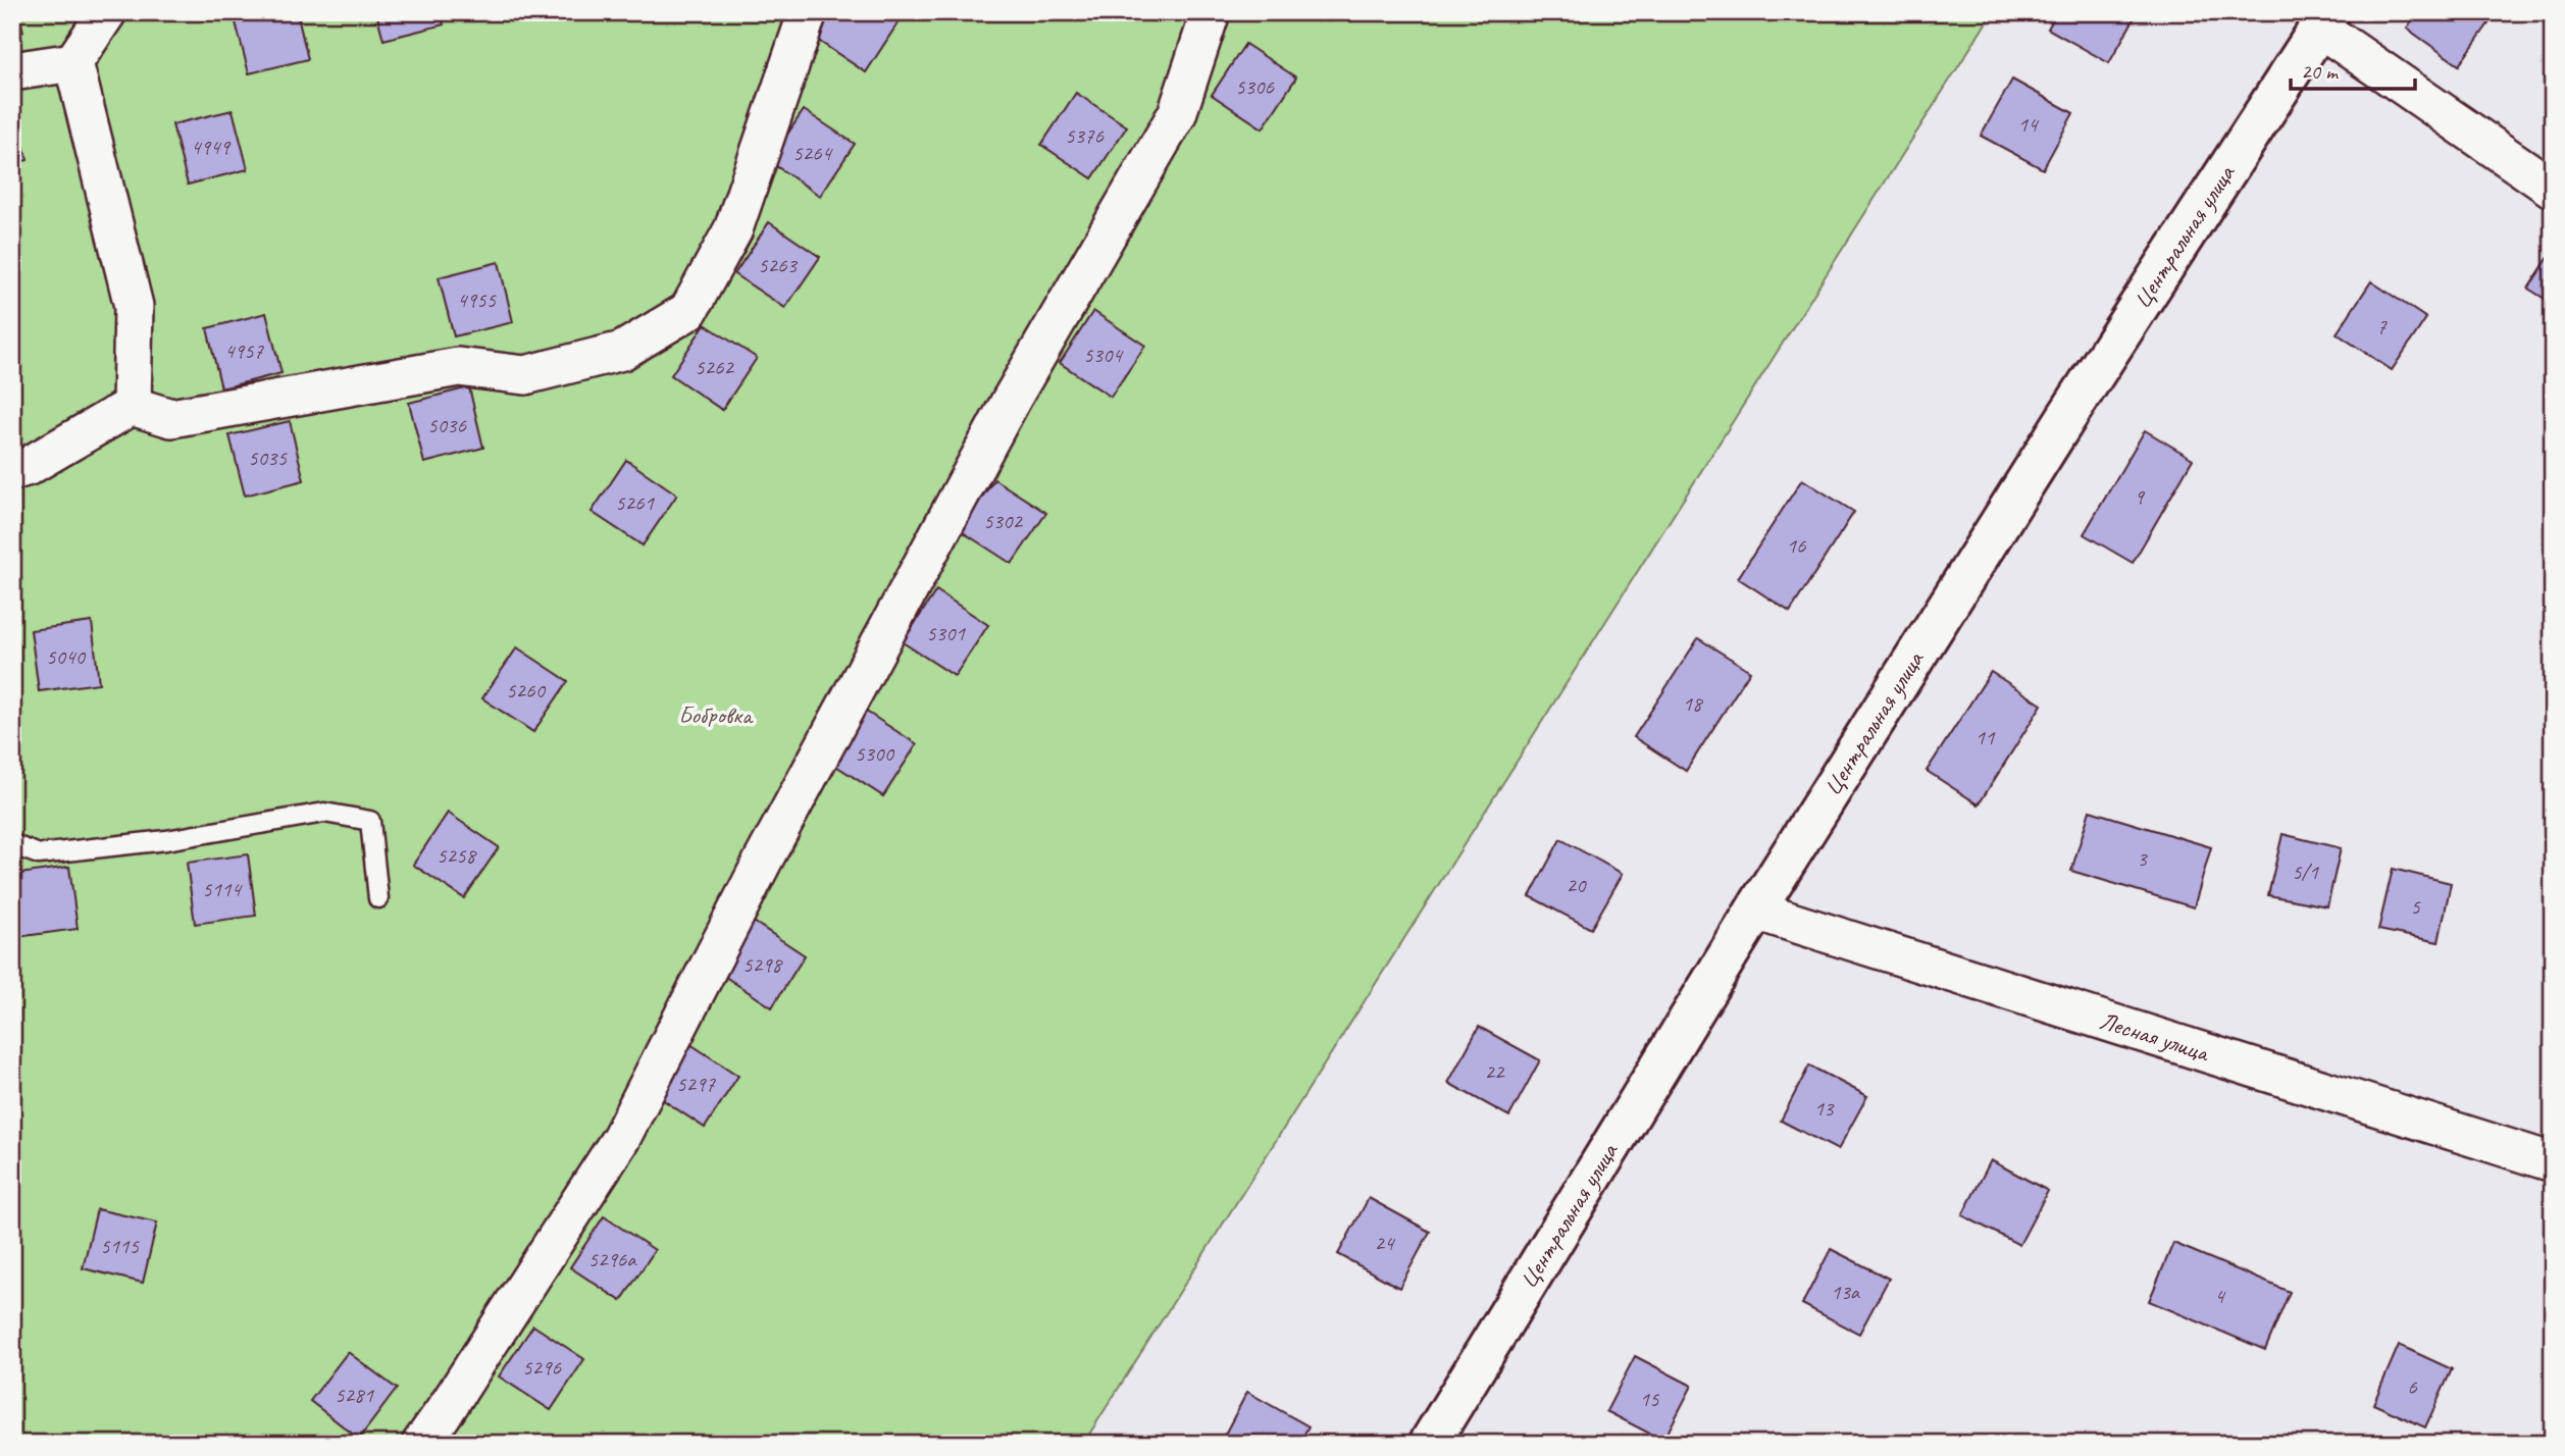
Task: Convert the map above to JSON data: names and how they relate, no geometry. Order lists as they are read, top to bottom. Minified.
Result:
{"streets":{"street":["Центральная улица","Лесная улица"]},"crossings":[["Центральная улица","Лесная улица"]],"parks":["Бобровка"],"house_numbers":["5306","14","5376","4949","5264","5263","4955","7","4957","5304","5262","5036","5035","9","5261","5302","16","5301","5040","5260","18","11","5300","5258","3","5/1","20","5114","5","5298","22","5297","13","24","5115","5296а","13а","4","5296","6","5281","15"],"scale_bar":"20 m"}
